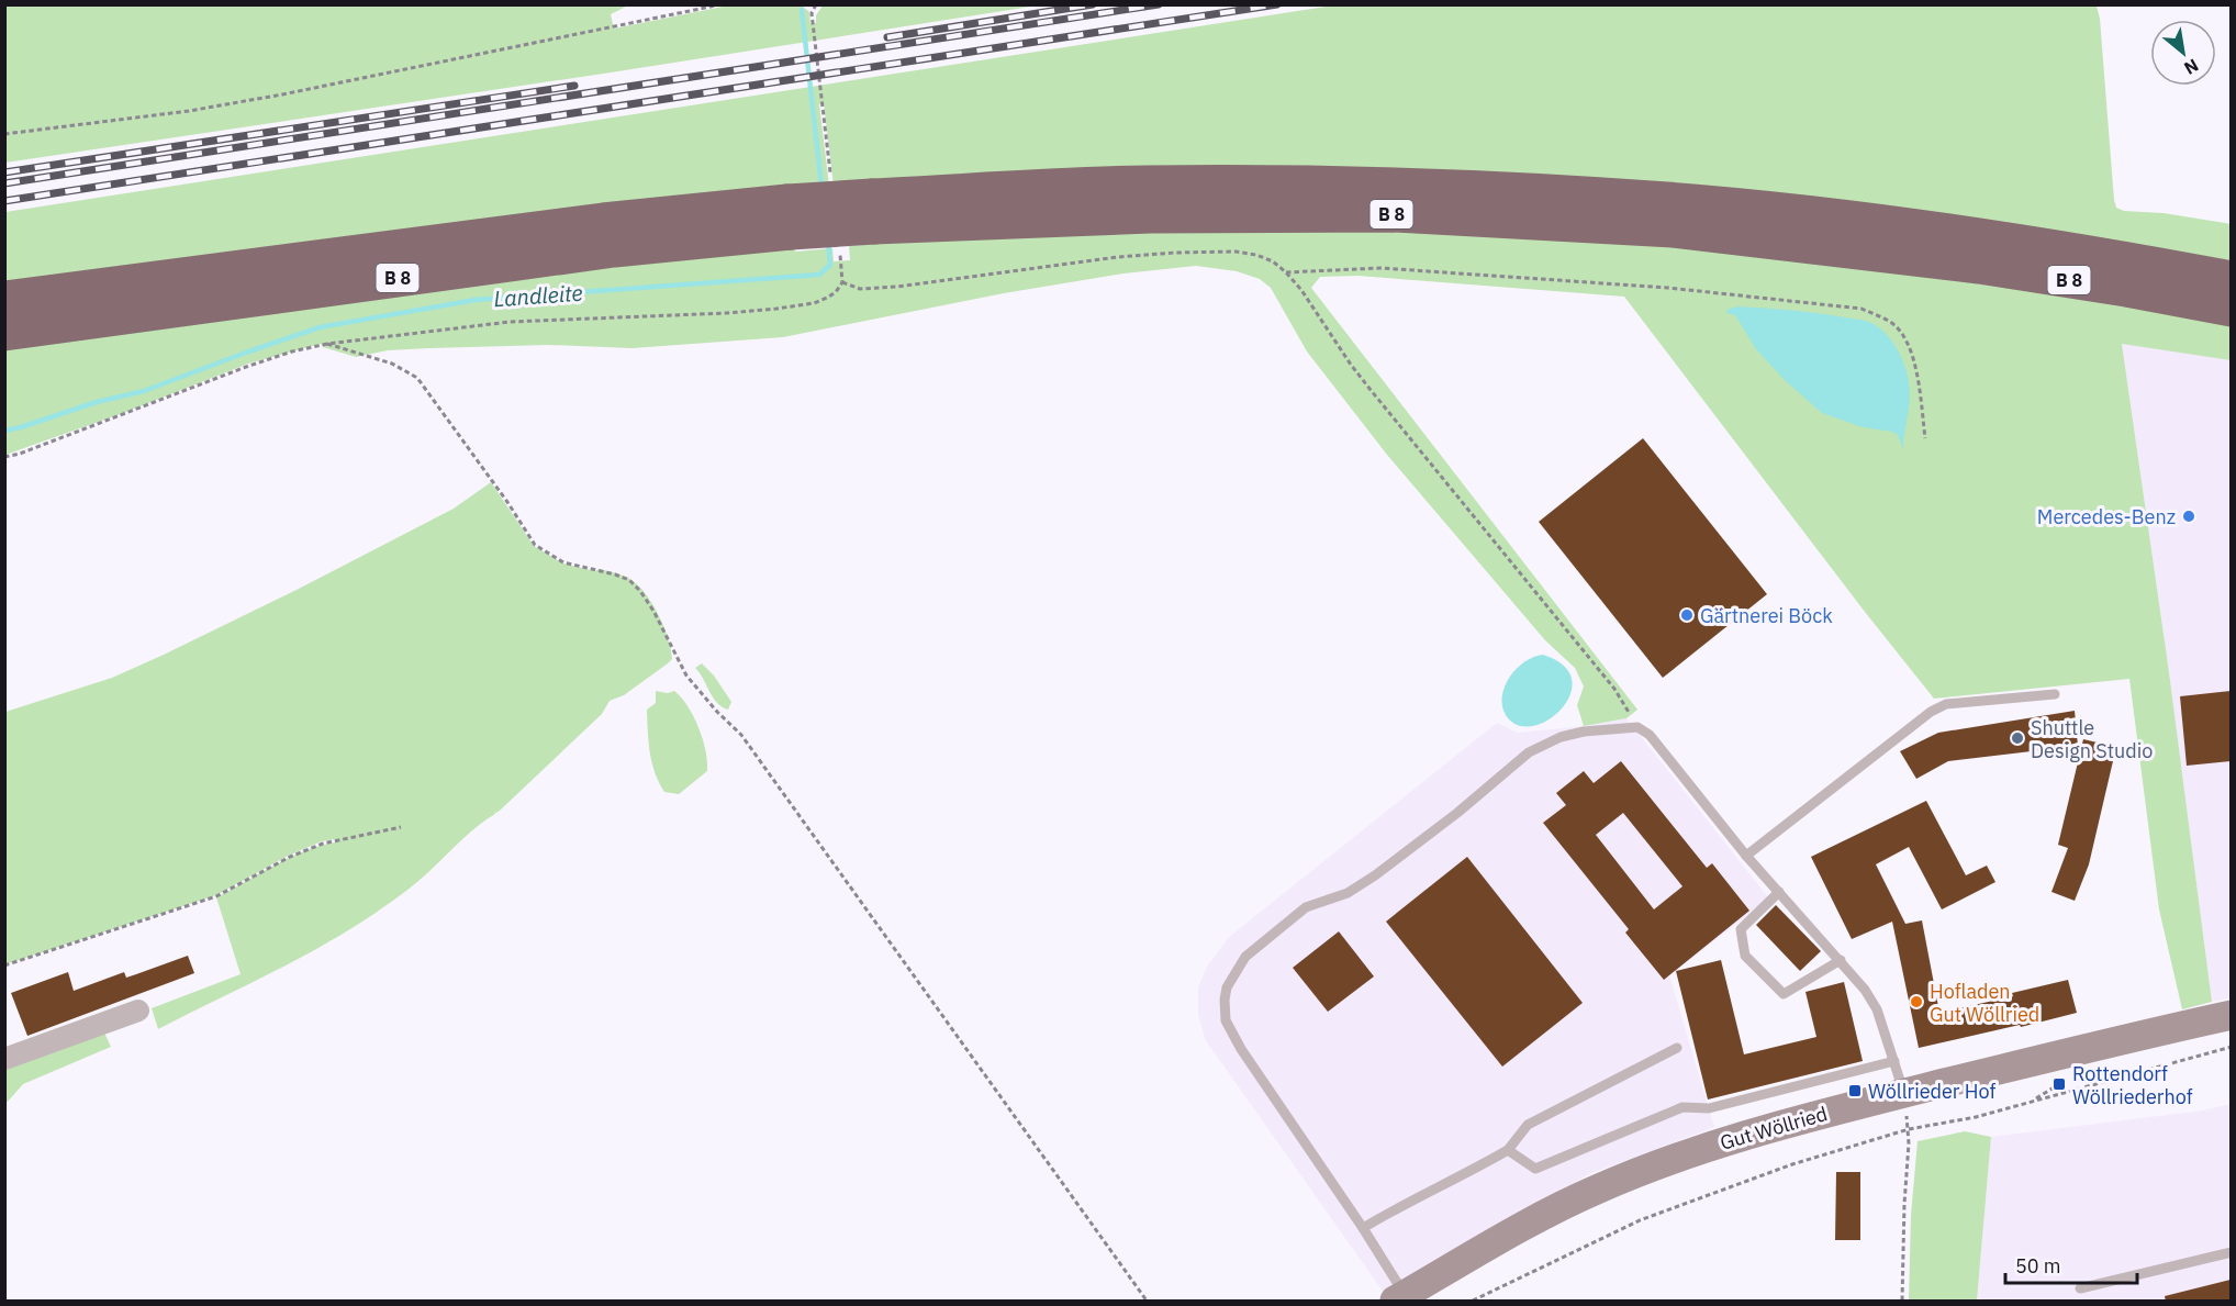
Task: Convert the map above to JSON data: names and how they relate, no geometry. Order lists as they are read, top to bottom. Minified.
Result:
{"streets":{"highway":["B 8"],"street":["Gut Wöllried"]},"water":["Landleite"],"places":{"other":["Mercedes-Benz","Gärtnerei Böck","Shuttle Design Studio","Hofladen Gut Wöllried"],"transit":["Rottendorf Wöllriederhof","Wöllrieder Hof"]},"scale_bar":"50 m","north":"bottom right"}
